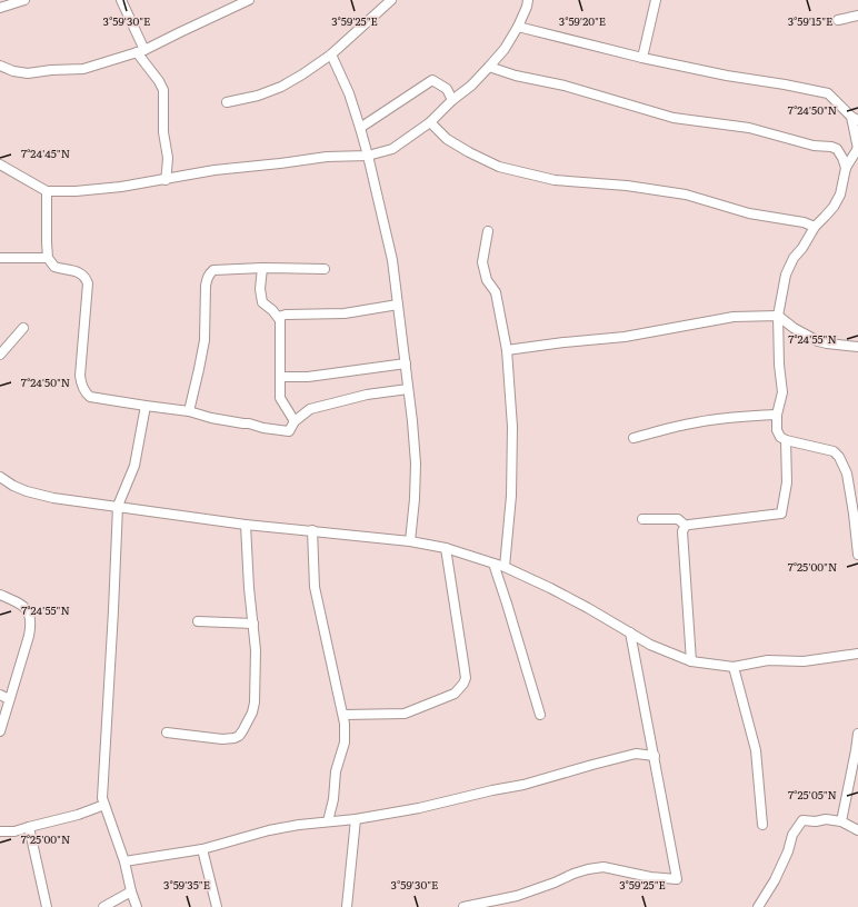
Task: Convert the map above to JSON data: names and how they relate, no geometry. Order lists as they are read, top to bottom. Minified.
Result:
{"coordinates":["3°59'30\"E","3°59'25\"E","3°59'20\"E","3°59'15\"E","7°24'50\"N","7°24'45\"N","7°24'55\"N","7°25'00\"N","7°25'05\"N","3°59'35\"E"]}
